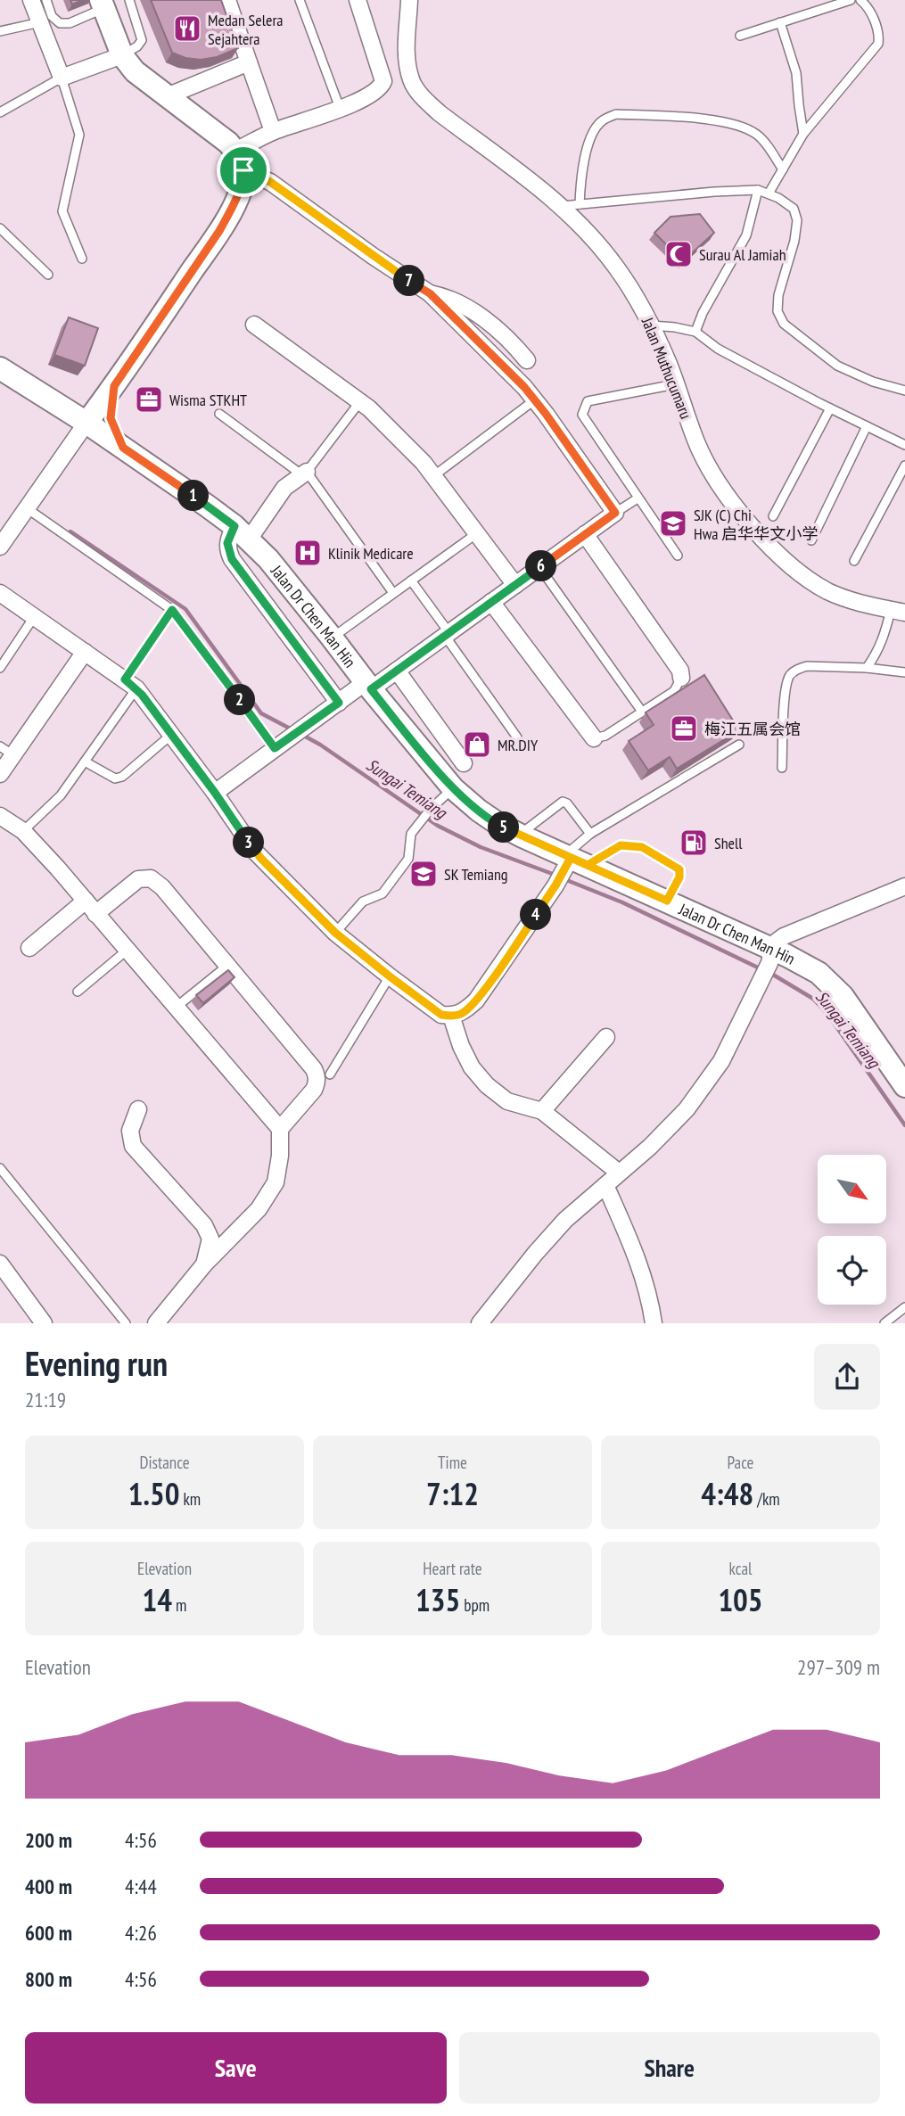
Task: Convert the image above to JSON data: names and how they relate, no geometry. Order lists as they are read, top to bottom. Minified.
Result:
{"streets":{"street":["Jalan Muthucumaru","Jalan Dr Chen Man Hin"]},"water":["Sungai Temiang"],"places":{"restaurant":["Medan Selera Sejahtera"],"mosque":["Surau Al Jamiah"],"office":["Wisma STKHT","梅江五属会馆"],"school or university":["SJK (C) Chi Hwa 启华华文小学","SK Temiang"],"hospital":["Klinik Medicare"],"shop":["MR.DIY"],"fuel station":["Shell"]},"north":"bottom right","page":{"pins":["7","1","6","2","5","3","4"],"heading":["Evening run","21:19"],"stats":[["Distance","1.50 km"],["Time","7:12"],["Pace","4:48 /km"],["Elevation","14 m"],["Heart rate","135 bpm"],["kcal","105"]],"chart":["Elevation","297–309 m"],"list":[{"name":"200 m","note":"4:56"},{"name":"400 m","note":"4:44"},{"name":"600 m","note":"4:26"},{"name":"800 m","note":"4:56"}],"buttons":["Save","Share"]}}
